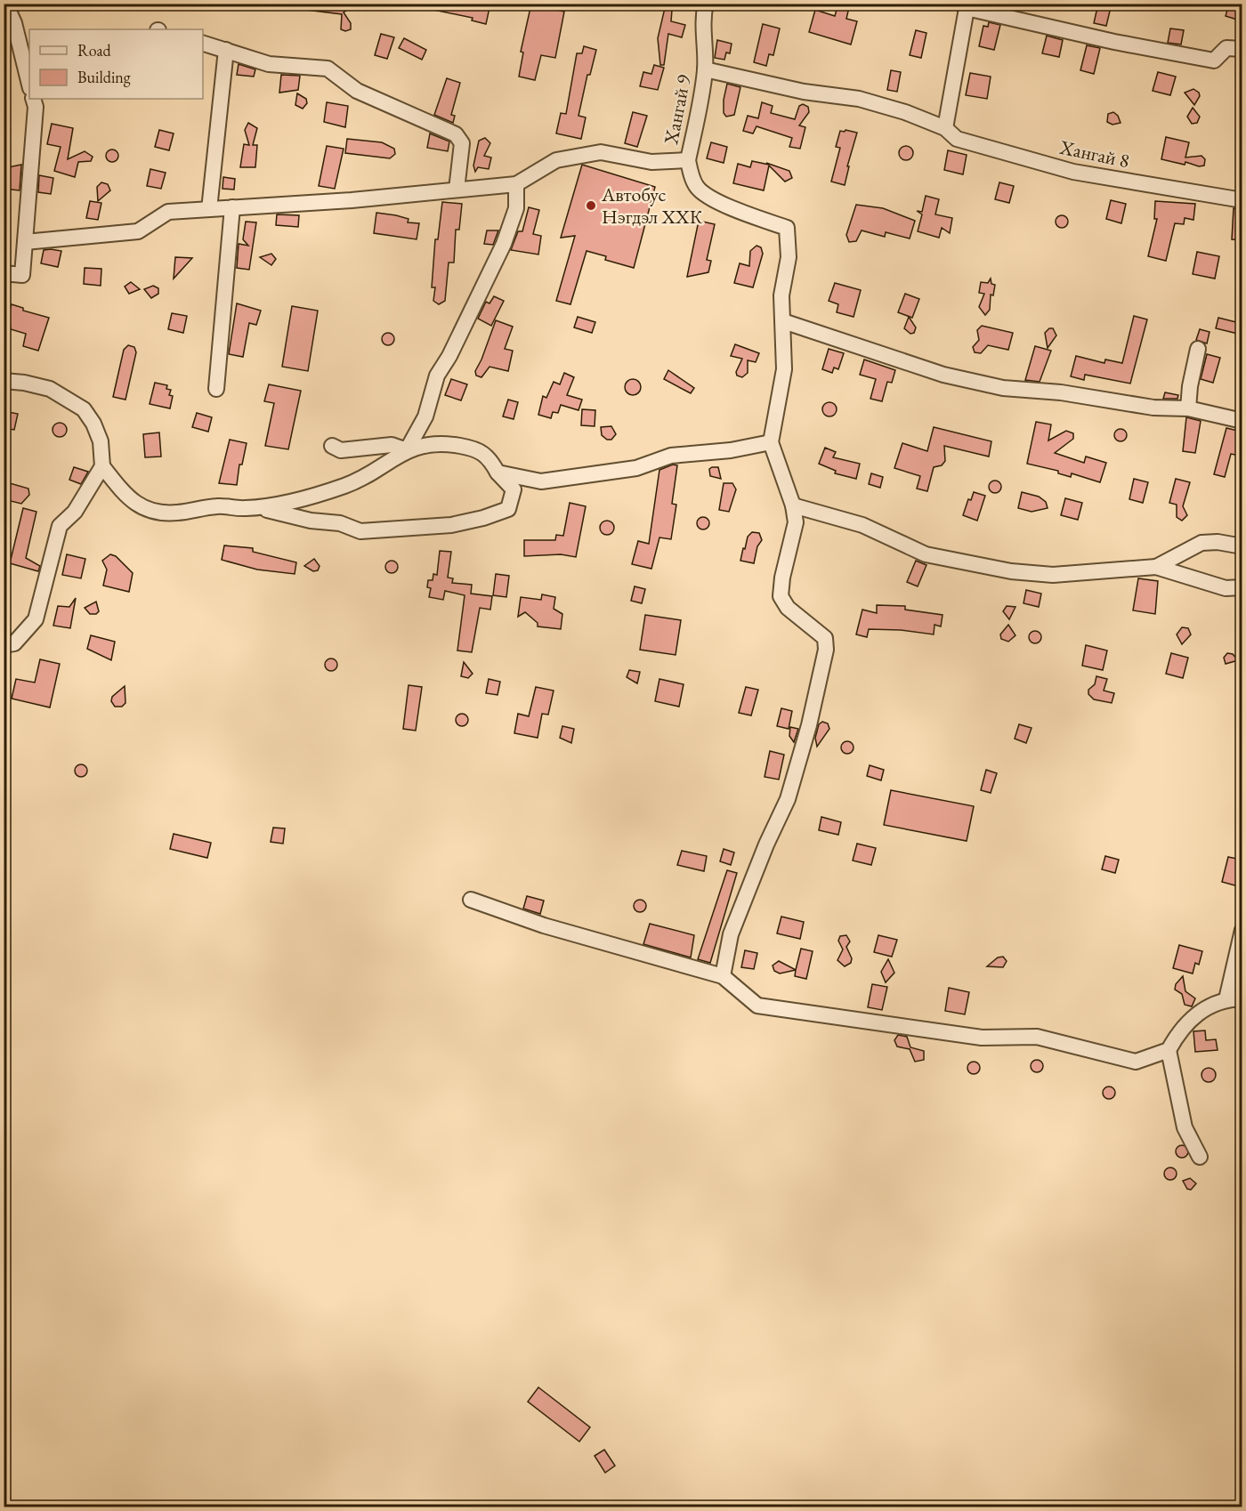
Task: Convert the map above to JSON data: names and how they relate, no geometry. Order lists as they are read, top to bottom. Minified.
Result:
{"streets":{"street":["Хангай 9","Хангай 8"]},"crossings":[["Хангай 9","Хангай 8"]],"places":["Автобус Нэгдэл ХХК"],"legend":["Road","Building"]}
